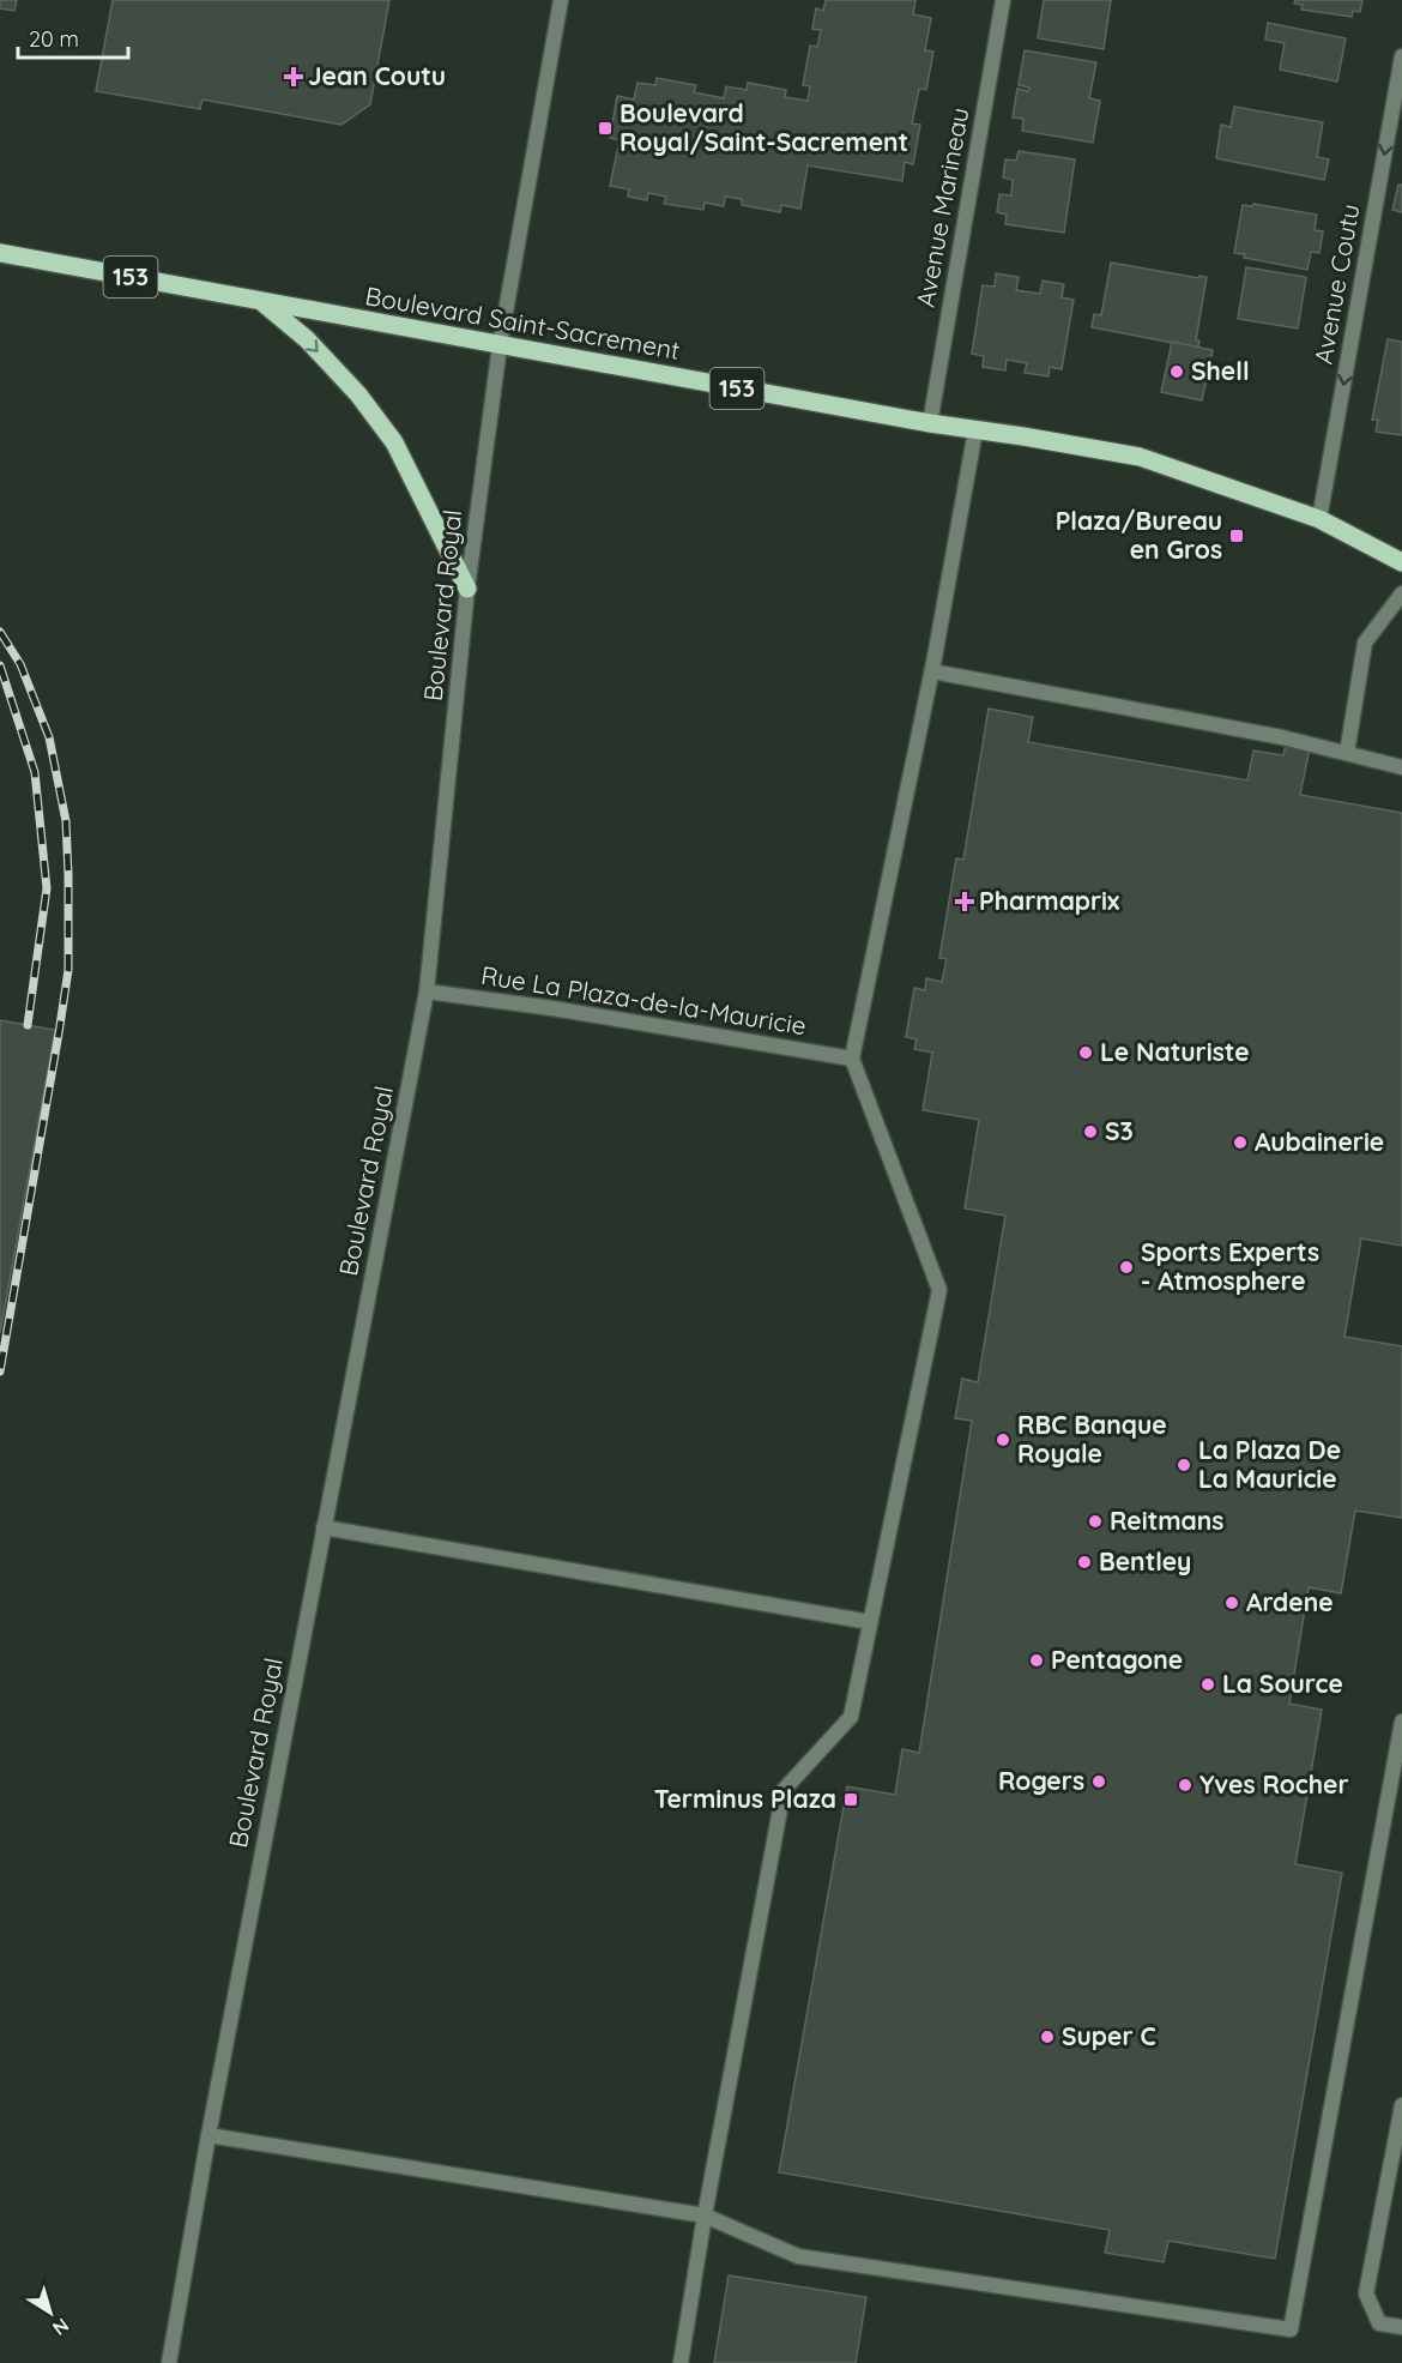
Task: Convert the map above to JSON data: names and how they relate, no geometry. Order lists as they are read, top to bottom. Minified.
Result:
{"streets":{"main road":["153","Boulevard Saint-Sacrement"],"street":["Avenue Marineau","Avenue Coutu","Boulevard Royal","Rue La Plaza-de-la-Mauricie"]},"crossings":[["Avenue Marineau","Boulevard Saint-Sacrement"],["Avenue Coutu","Boulevard Saint-Sacrement"],["Boulevard Saint-Sacrement","Boulevard Royal"],["Boulevard Royal","Rue La Plaza-de-la-Mauricie"]],"one_way":["Avenue Coutu"],"places":{"health":["Jean Coutu","Pharmaprix"],"transit":["Boulevard Royal/Saint-Sacrement","Plaza/Bureau en Gros","Terminus Plaza"],"other":["Shell","Le Naturiste","S3","Aubainerie","Sports Experts - Atmosphere","RBC Banque Royale","La Plaza De La Mauricie","Reitmans","Bentley","Ardene","Pentagone","La Source","Rogers","Yves Rocher","Super C"]},"scale_bar":"20 m","north":"bottom right"}
